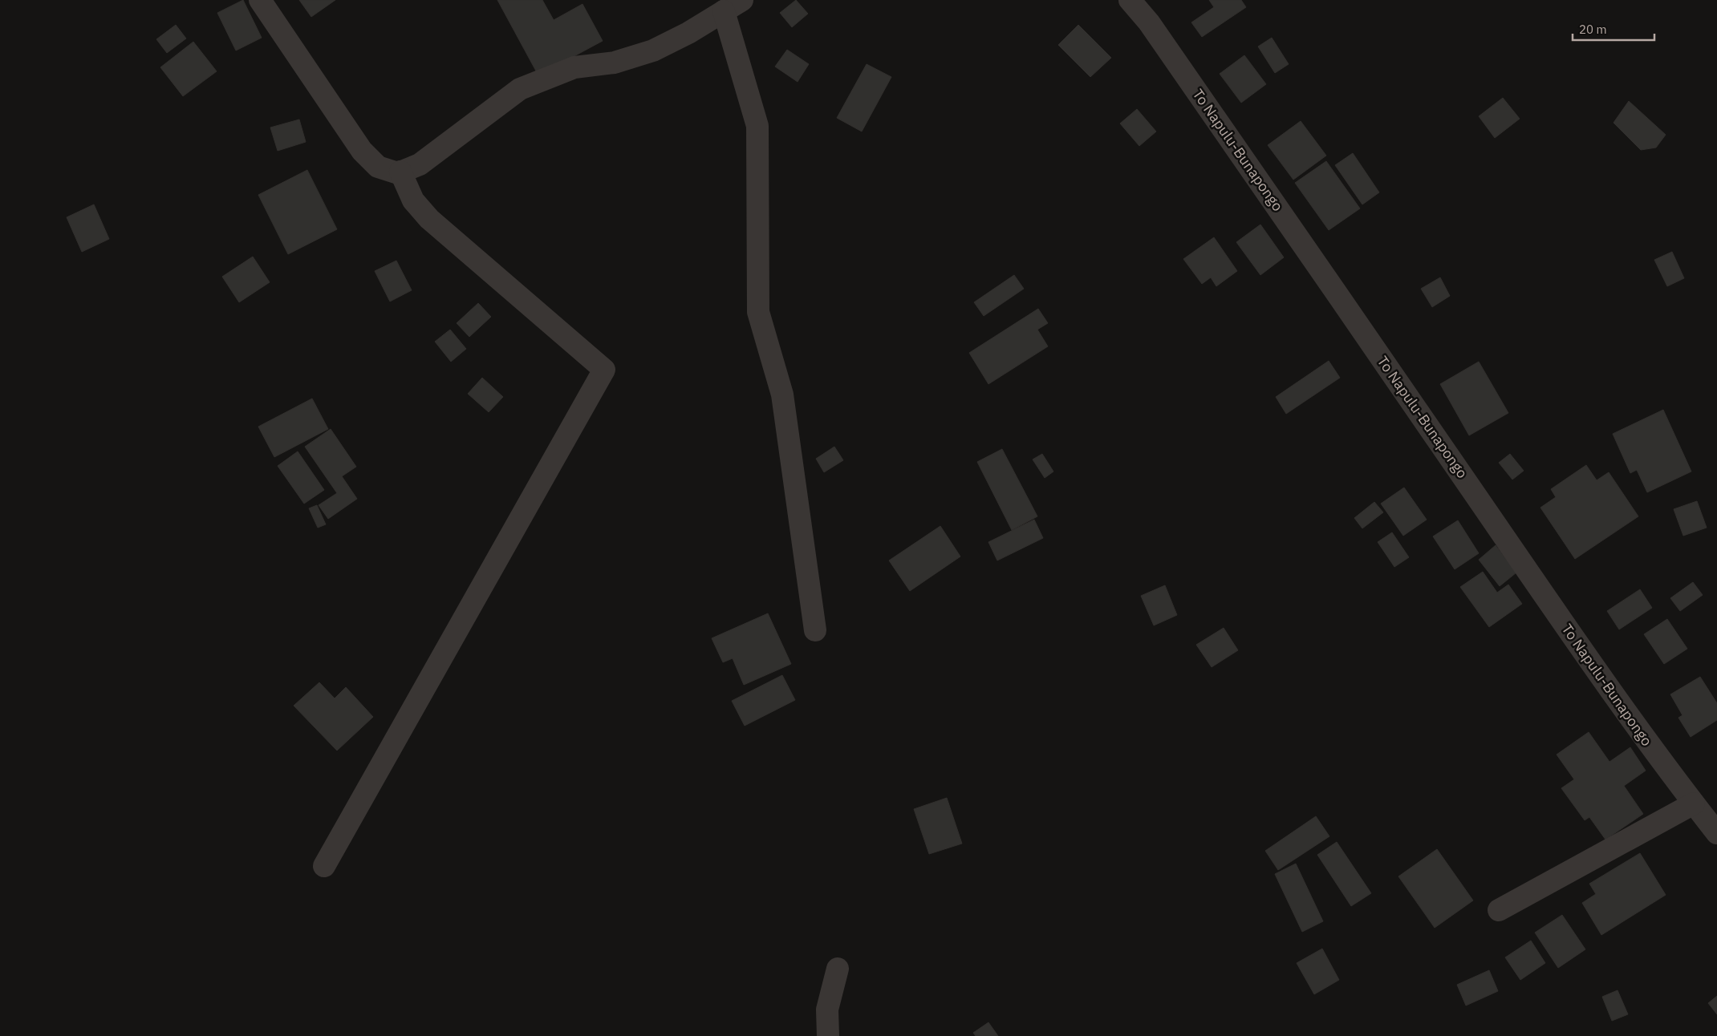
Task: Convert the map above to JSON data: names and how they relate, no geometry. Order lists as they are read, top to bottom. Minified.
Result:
{"streets":{"street":["To Napulu-Bunapongo"]},"scale_bar":"20 m"}
